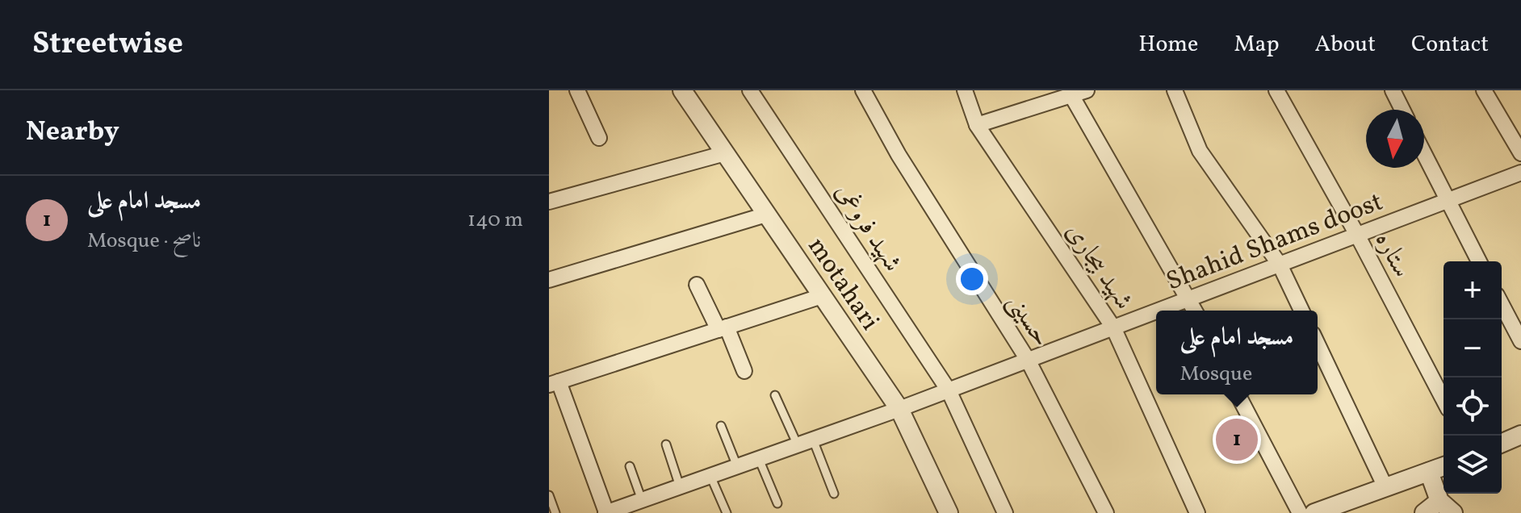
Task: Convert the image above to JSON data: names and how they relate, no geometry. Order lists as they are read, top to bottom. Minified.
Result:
{"streets":{"street":["شهید فروغی","Shahid Shams doost","ستاره","شهید بیجاری","motahari","حسینی"]},"crossings":[["شهید فروغی","Shahid Shams doost"],["Shahid Shams doost","ستاره"],["Shahid Shams doost","شهید بیجاری"],["Shahid Shams doost","motahari"],["Shahid Shams doost","حسینی"]],"north":"bottom","page":{"header":"Streetwise","nav":["Home","Map","About","Contact"],"heading":"Nearby","list":[{"mark":"1","name":"مسجد امام علی","note":"Mosque · ناصح","value":"140 m"}],"map_buttons":["+","−"],"popup":["مسجد امام علی","Mosque"],"pins":"1"}}
